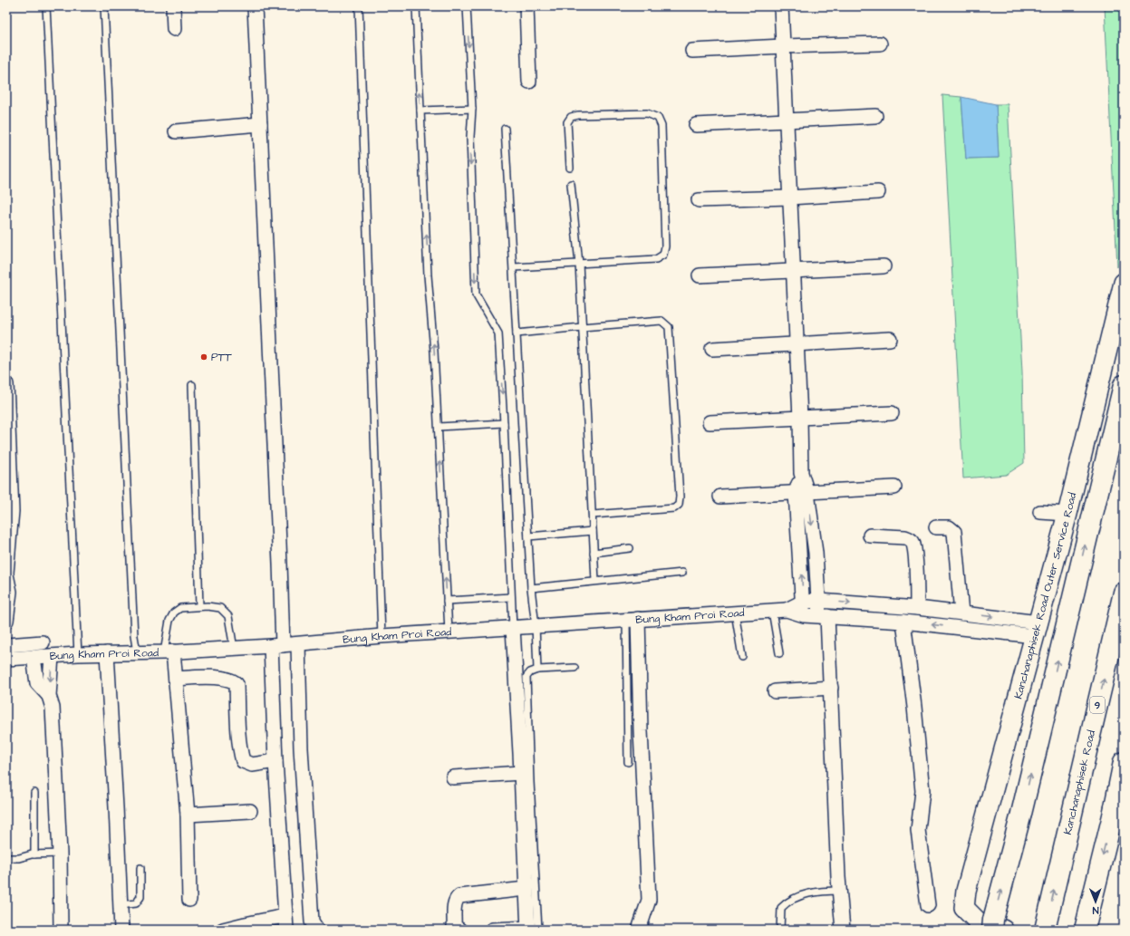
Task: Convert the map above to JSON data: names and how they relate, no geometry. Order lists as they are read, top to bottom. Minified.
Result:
{"streets":{"highway":["9","Kanchanaphisek Road"],"main road":["Kanchanaphisek Road Outer Service Road"],"street":["Bung Kham Proi Road"]},"crossings":[["Kanchanaphisek Road Outer Service Road","Bung Kham Proi Road"]],"places":["PTT"],"north":"bottom"}
